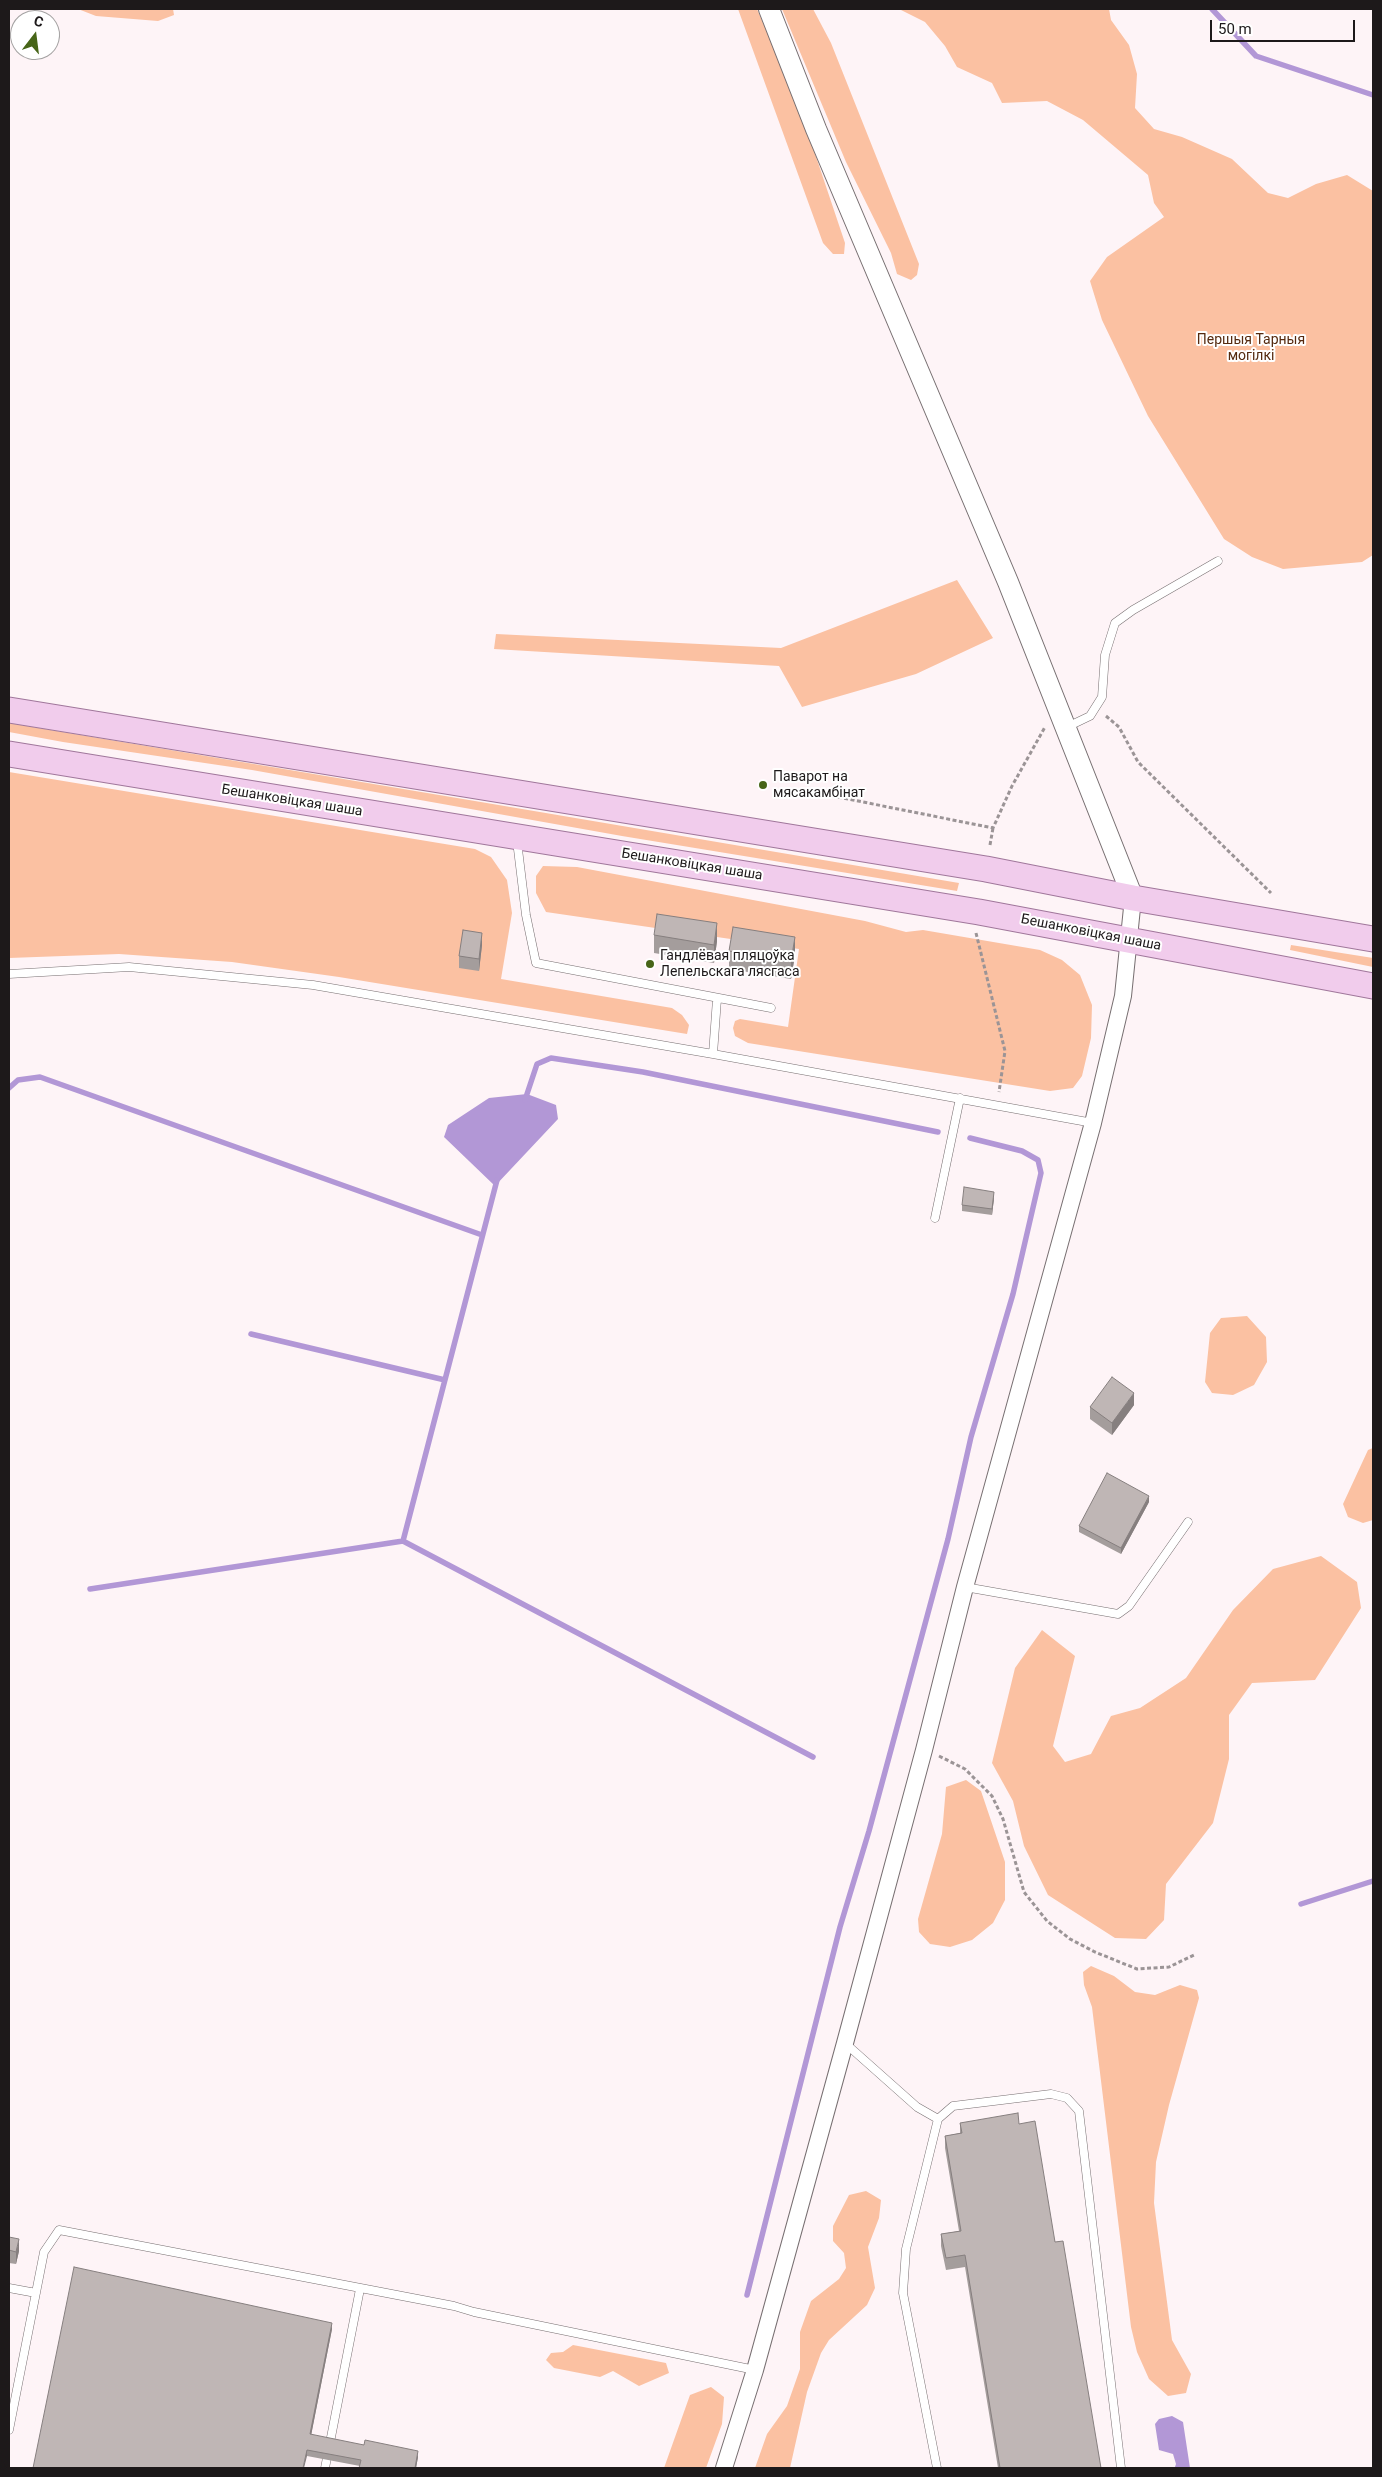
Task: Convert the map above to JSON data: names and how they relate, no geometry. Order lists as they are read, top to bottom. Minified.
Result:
{"streets":{"main road":["Бешанковіцкая шаша"]},"parks":["Першыя Тарныя могілкі"],"places":["Паварот на мясакамбінат","Гандлёвая пляцоўка Лепельскага лясгаса"],"scale_bar":"50 m","north":"top"}
